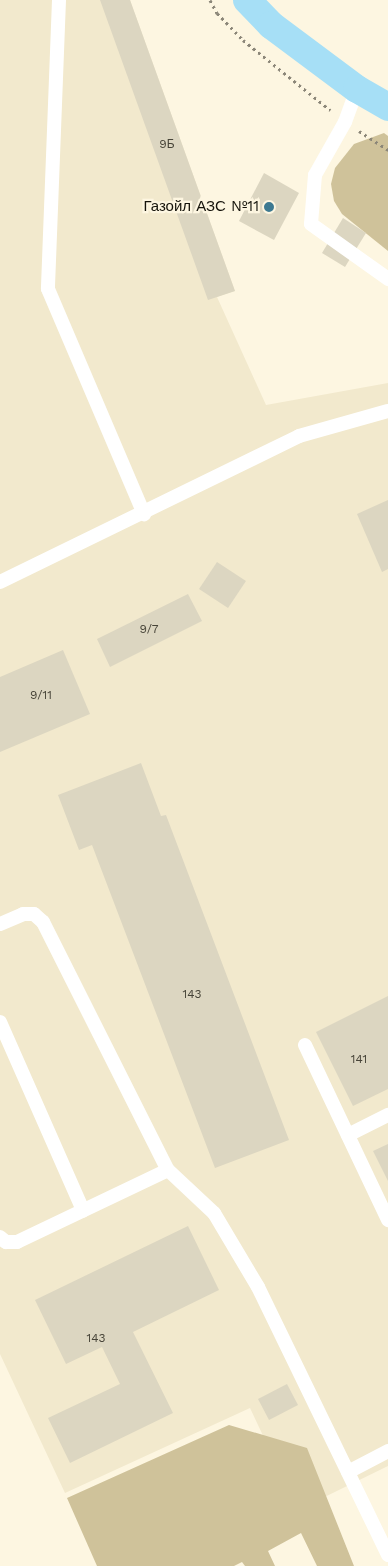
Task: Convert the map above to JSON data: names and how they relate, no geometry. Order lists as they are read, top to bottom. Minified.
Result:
{"places":["Газойл АЗС №11"],"house_numbers":["9Б","9/7","9/11","143","141","143"]}
